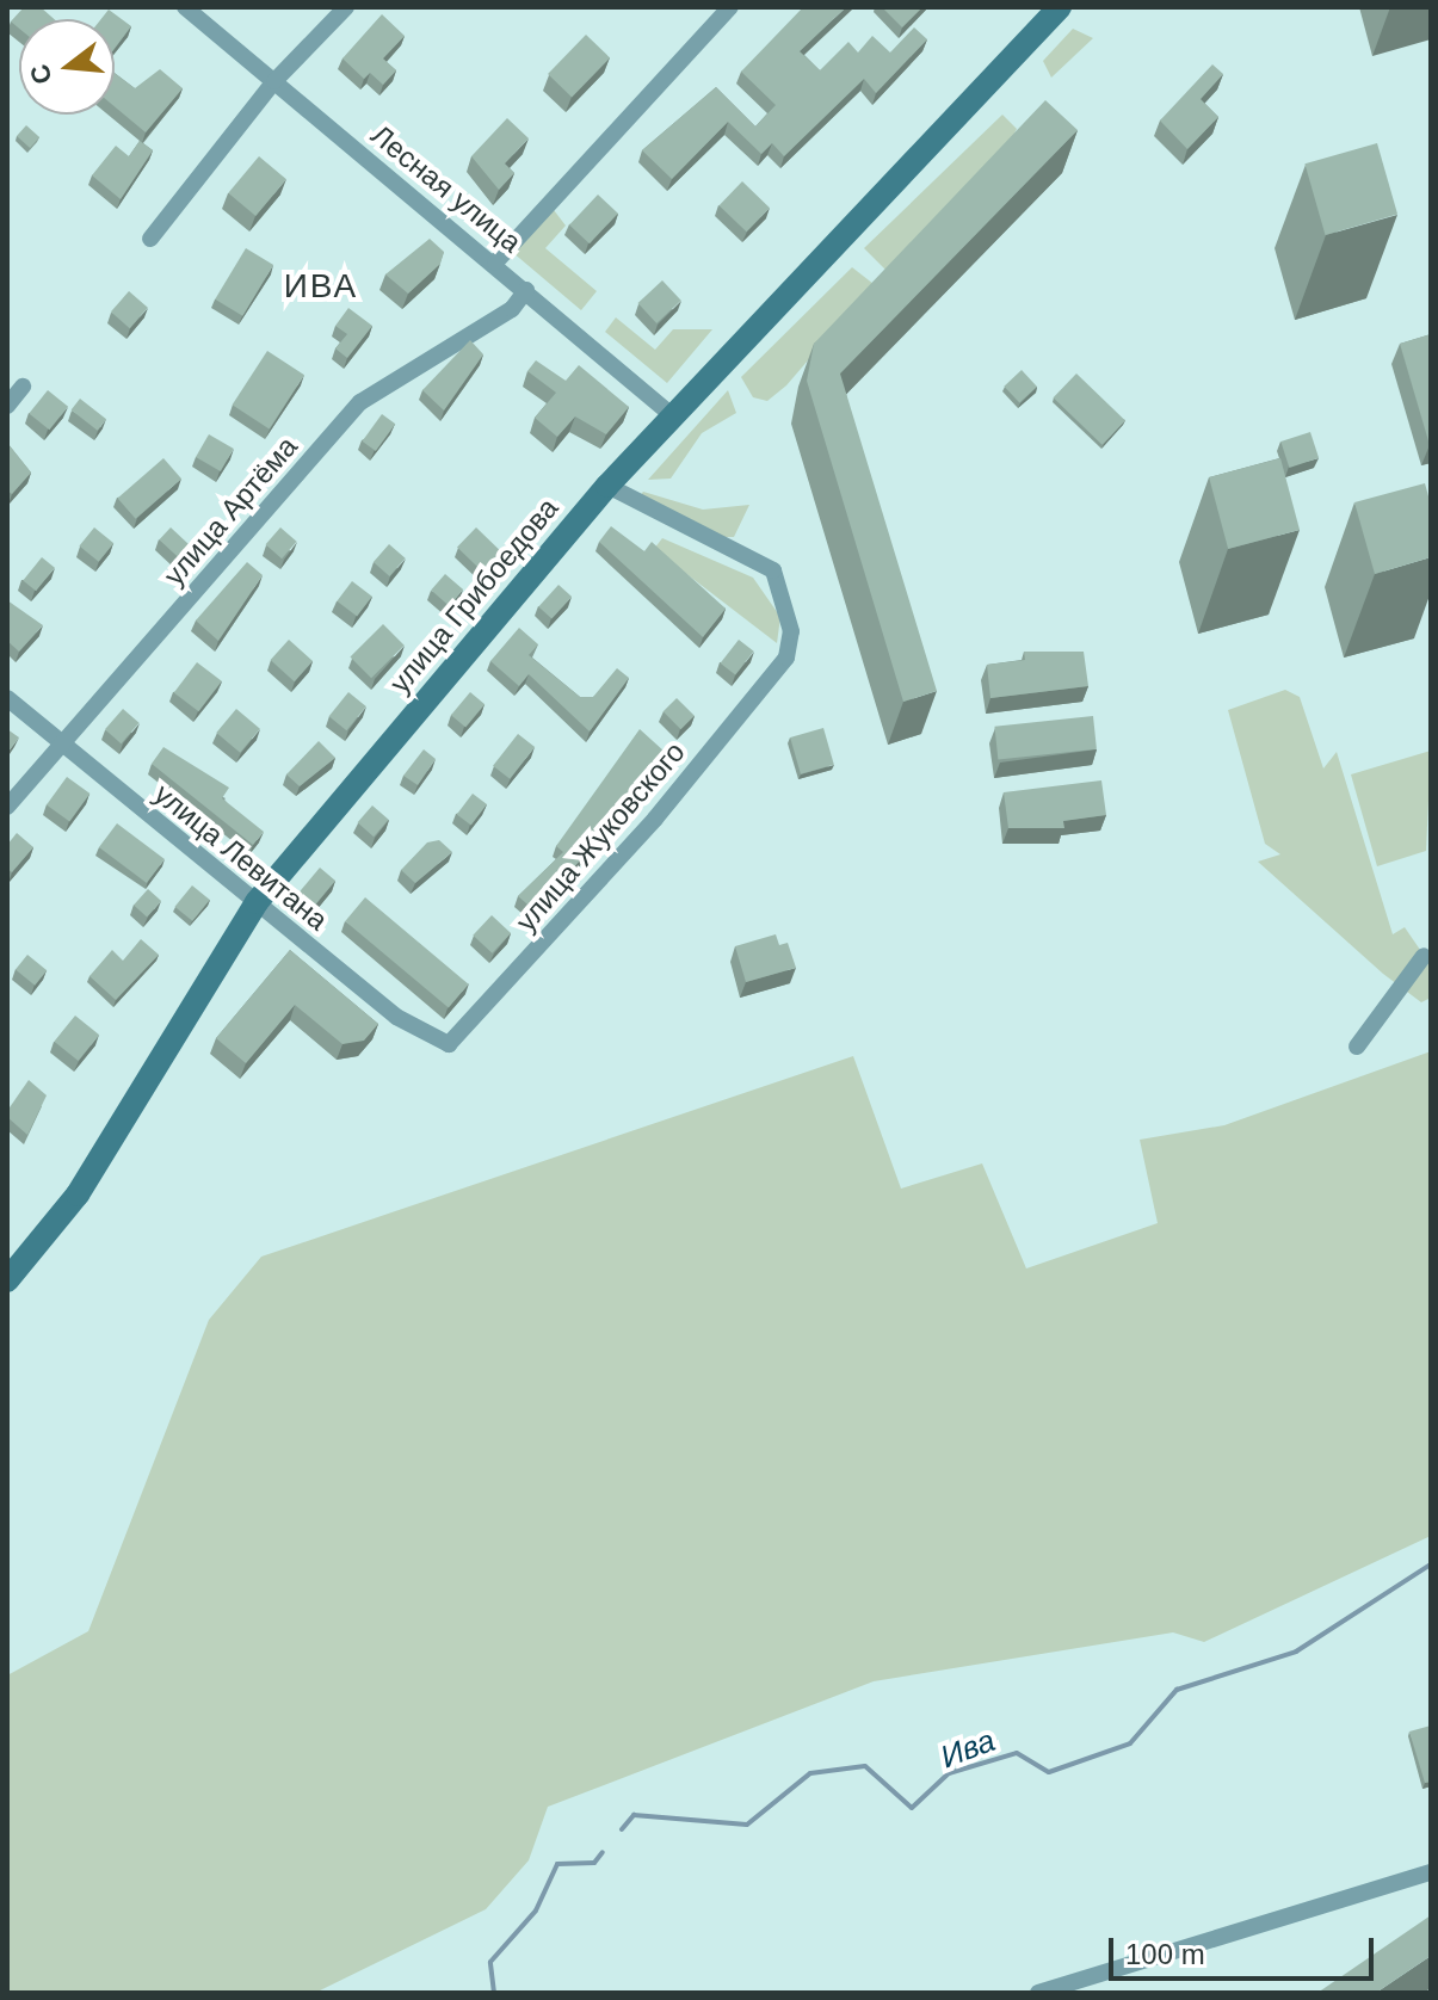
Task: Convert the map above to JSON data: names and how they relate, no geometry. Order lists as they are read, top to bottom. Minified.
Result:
{"streets":{"street":["Лесная улица","улица Артёма","улица Грибоедова","улица Жуковского","улица Левитана"]},"crossings":[["Лесная улица","улица Артёма"],["Лесная улица","улица Грибоедова"],["улица Артёма","улица Левитана"],["улица Грибоедова","улица Жуковского"],["улица Грибоедова","улица Левитана"],["улица Жуковского","улица Левитана"]],"districts":["ИВА"],"water":["Ива"],"scale_bar":"100 m","north":"left"}
